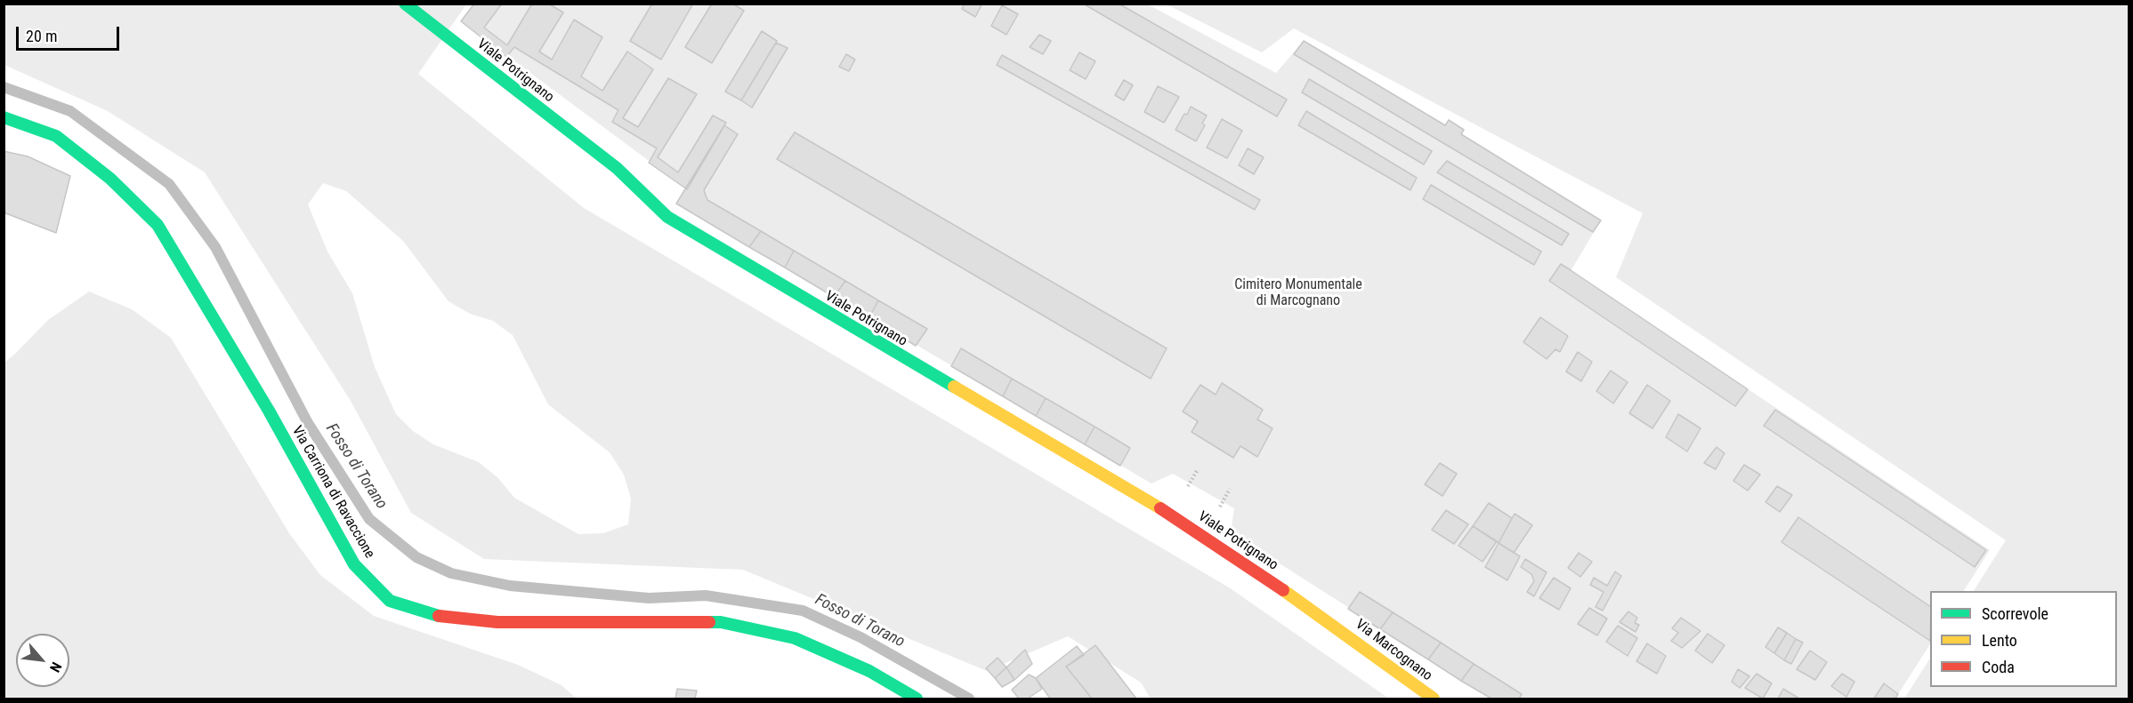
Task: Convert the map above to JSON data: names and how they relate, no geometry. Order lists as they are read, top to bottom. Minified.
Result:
{"streets":{"street":["Viale Potrignano","Via Carriona di Ravaccione","Via Marcognano"]},"crossings":[["Viale Potrignano","Via Marcognano"]],"water":["Fosso di Torano"],"parks":["Cimitero Monumentale di Marcognano"],"legend":["Scorrevole","Lento","Coda"],"scale_bar":"20 m","north":"bottom right"}
